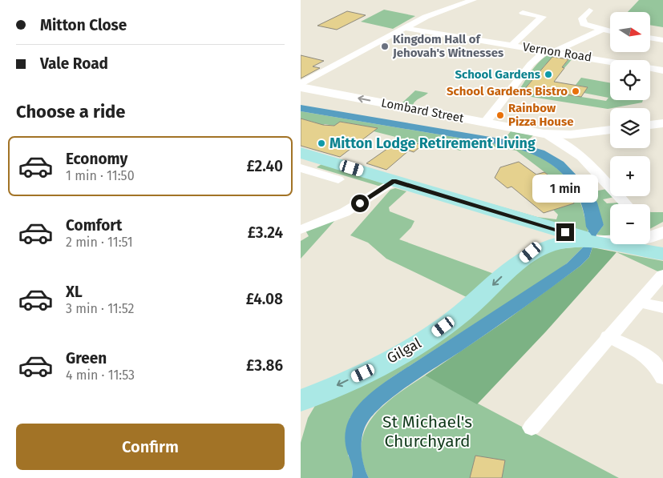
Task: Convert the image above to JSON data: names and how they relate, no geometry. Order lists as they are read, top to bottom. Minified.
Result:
{"streets":{"main road":["Gilgal"],"street":["Vernon Road","Lombard Street"]},"one_way":["Lombard Street","Gilgal"],"parks":["St Michael's Churchyard"],"places":["Kingdom Hall of Jehovah's Witnesses","School Gardens","School Gardens Bistro","Rainbow Pizza House","Mitton Lodge Retirement Living"],"north":"right","page":{"banner":["Mitton Close","Vale Road"],"map_buttons":["+","−"],"heading":"Choose a ride","list":[{"name":"Economy","note":"1 min · 11:50","value":"£2.40"},{"name":"Comfort","note":"2 min · 11:51","value":"£3.24"},{"name":"XL","note":"3 min · 11:52","value":"£4.08"},{"name":"Green","note":"4 min · 11:53","value":"£3.86"}],"bubble":"1 min","buttons":"Confirm"}}
